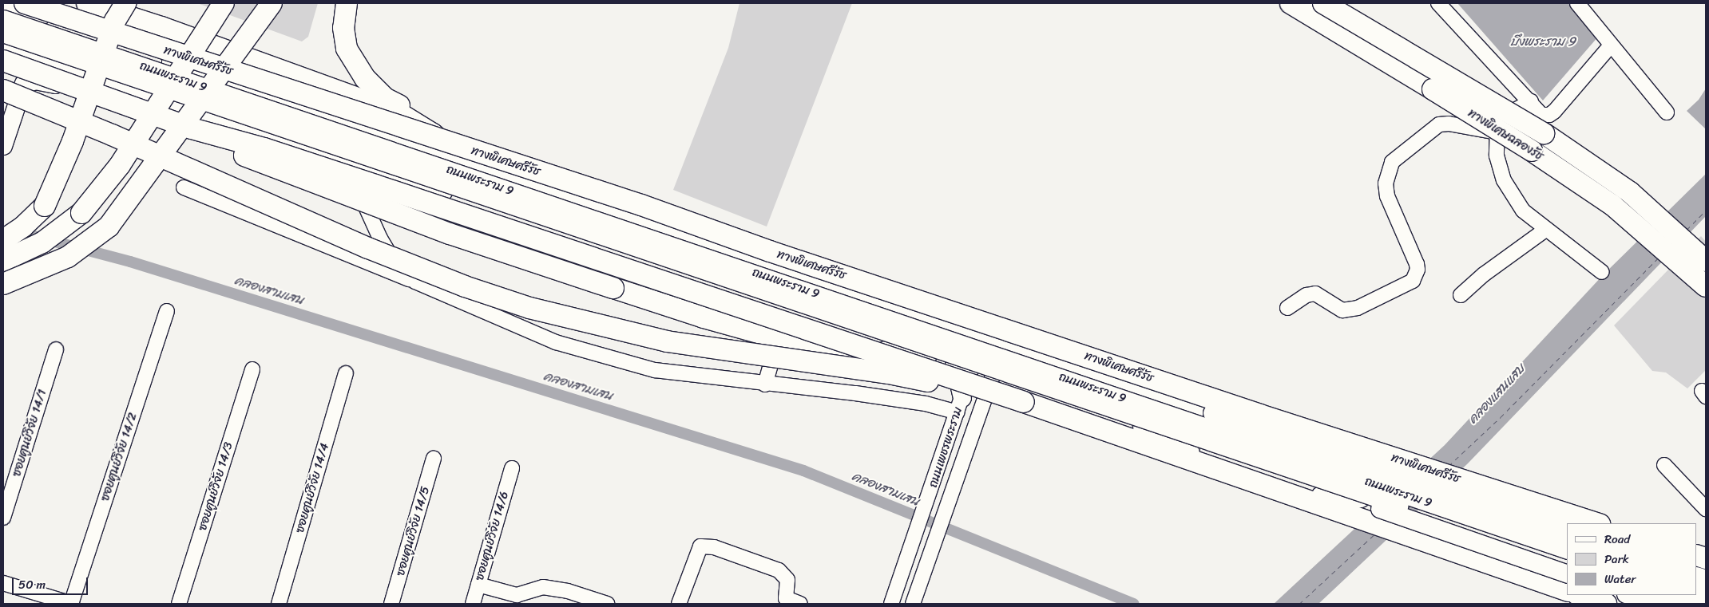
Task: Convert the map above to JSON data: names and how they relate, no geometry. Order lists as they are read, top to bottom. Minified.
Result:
{"streets":{"highway":["ทางพิเศษศรีรัช","ทางพิเศษฉลองรัช"],"main road":["ถนนพระราม 9"],"street":["ซอยศูนย์วิจัย 14/1","ถนนเพชรพระราม","ซอยศูนย์วิจัย 14/2","ซอยศูนย์วิจัย 14/3","ซอยศูนย์วิจัย 14/4","ซอยศูนย์วิจัย 14/5","ซอยศูนย์วิจัย 14/6"]},"crossings":[["ทางพิเศษศรีรัช","ถนนพระราม 9"],["ถนนพระราม 9","ถนนเพชรพระราม"]],"water":["บึงพระราม 9","คลองสามเสน","คลองแสนแสบ"],"legend":["Road","Park","Water"],"scale_bar":"50 m"}
